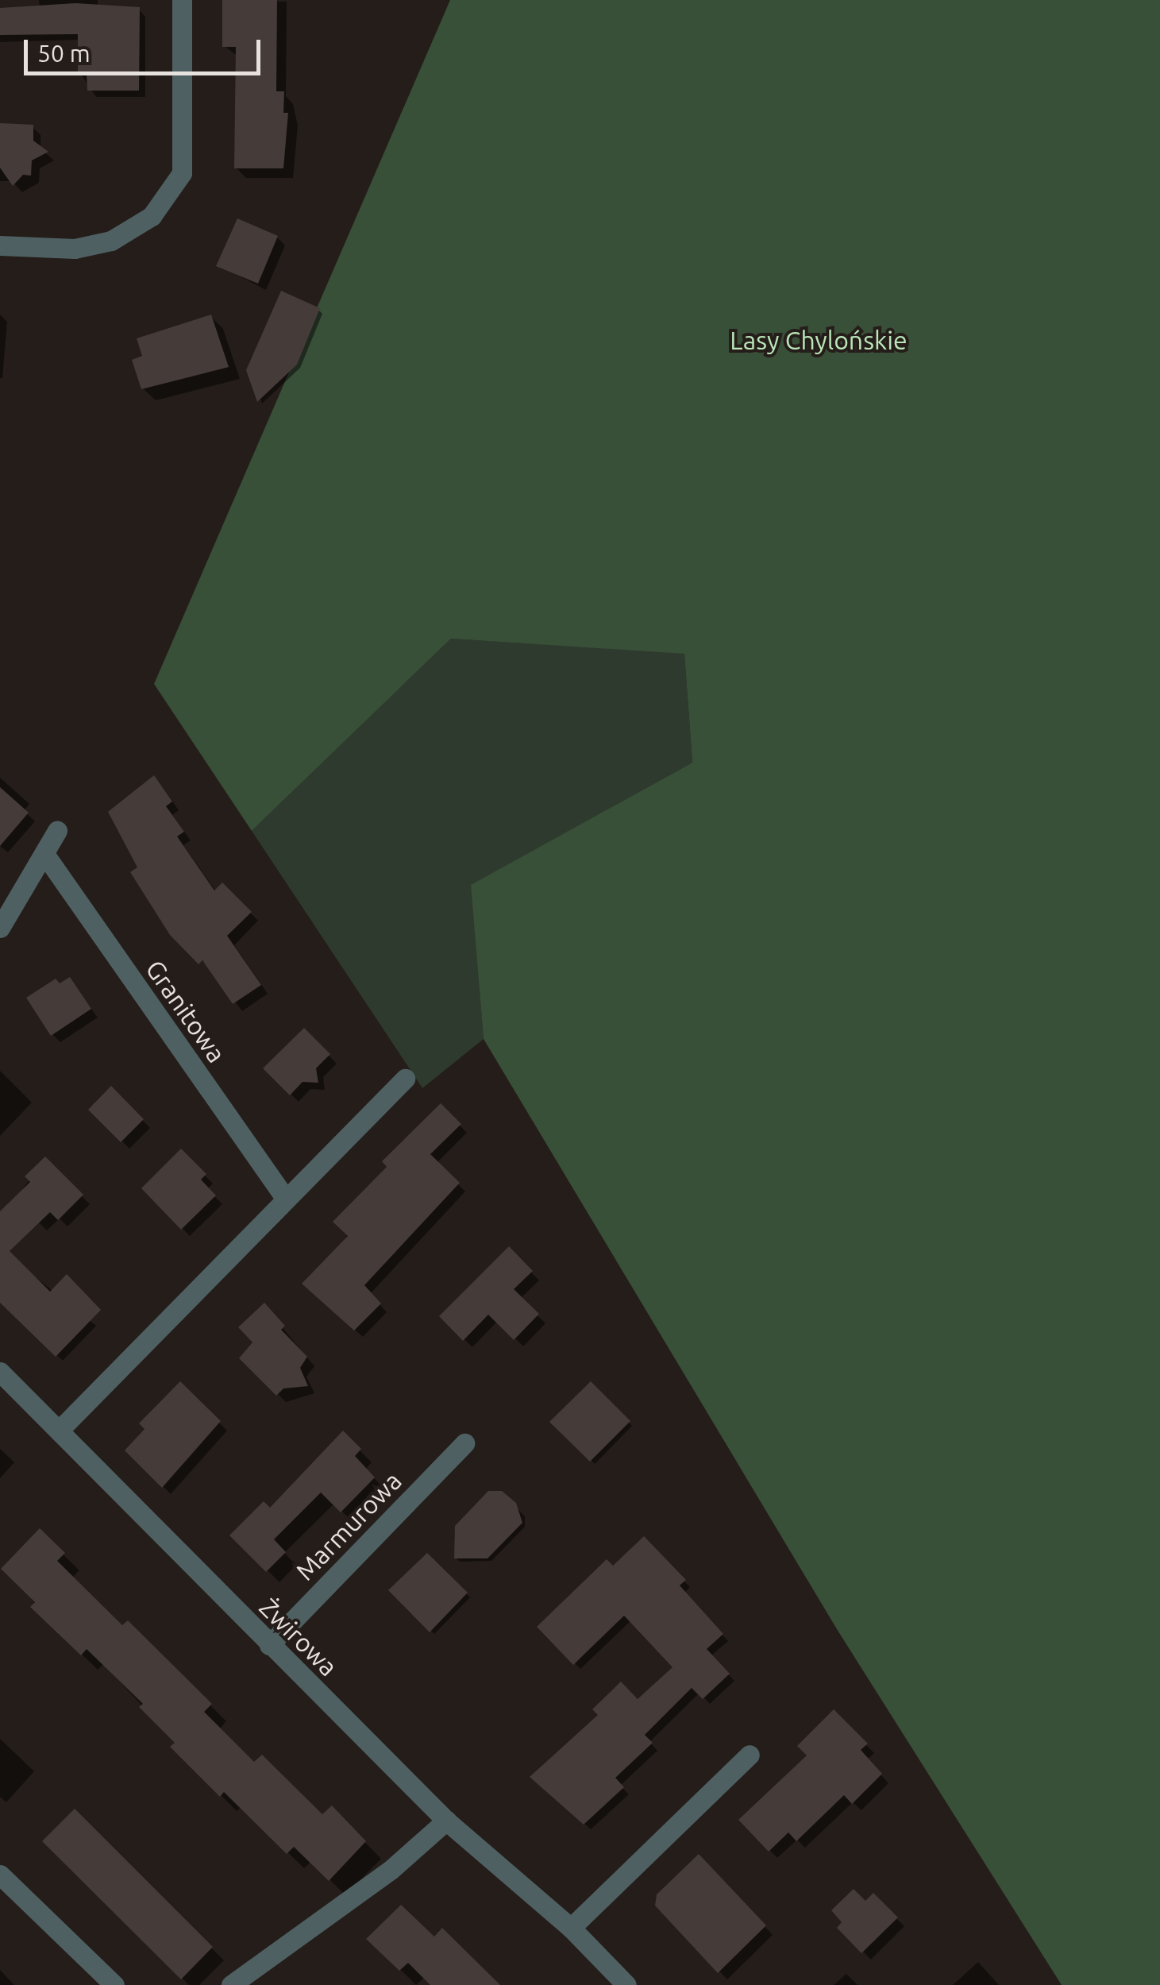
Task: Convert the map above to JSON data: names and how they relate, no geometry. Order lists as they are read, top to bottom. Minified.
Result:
{"streets":{"street":["Granitowa","Marmurowa","Żwirowa"]},"crossings":[["Marmurowa","Żwirowa"]],"parks":["Lasy Chylońskie"],"scale_bar":"50 m"}
